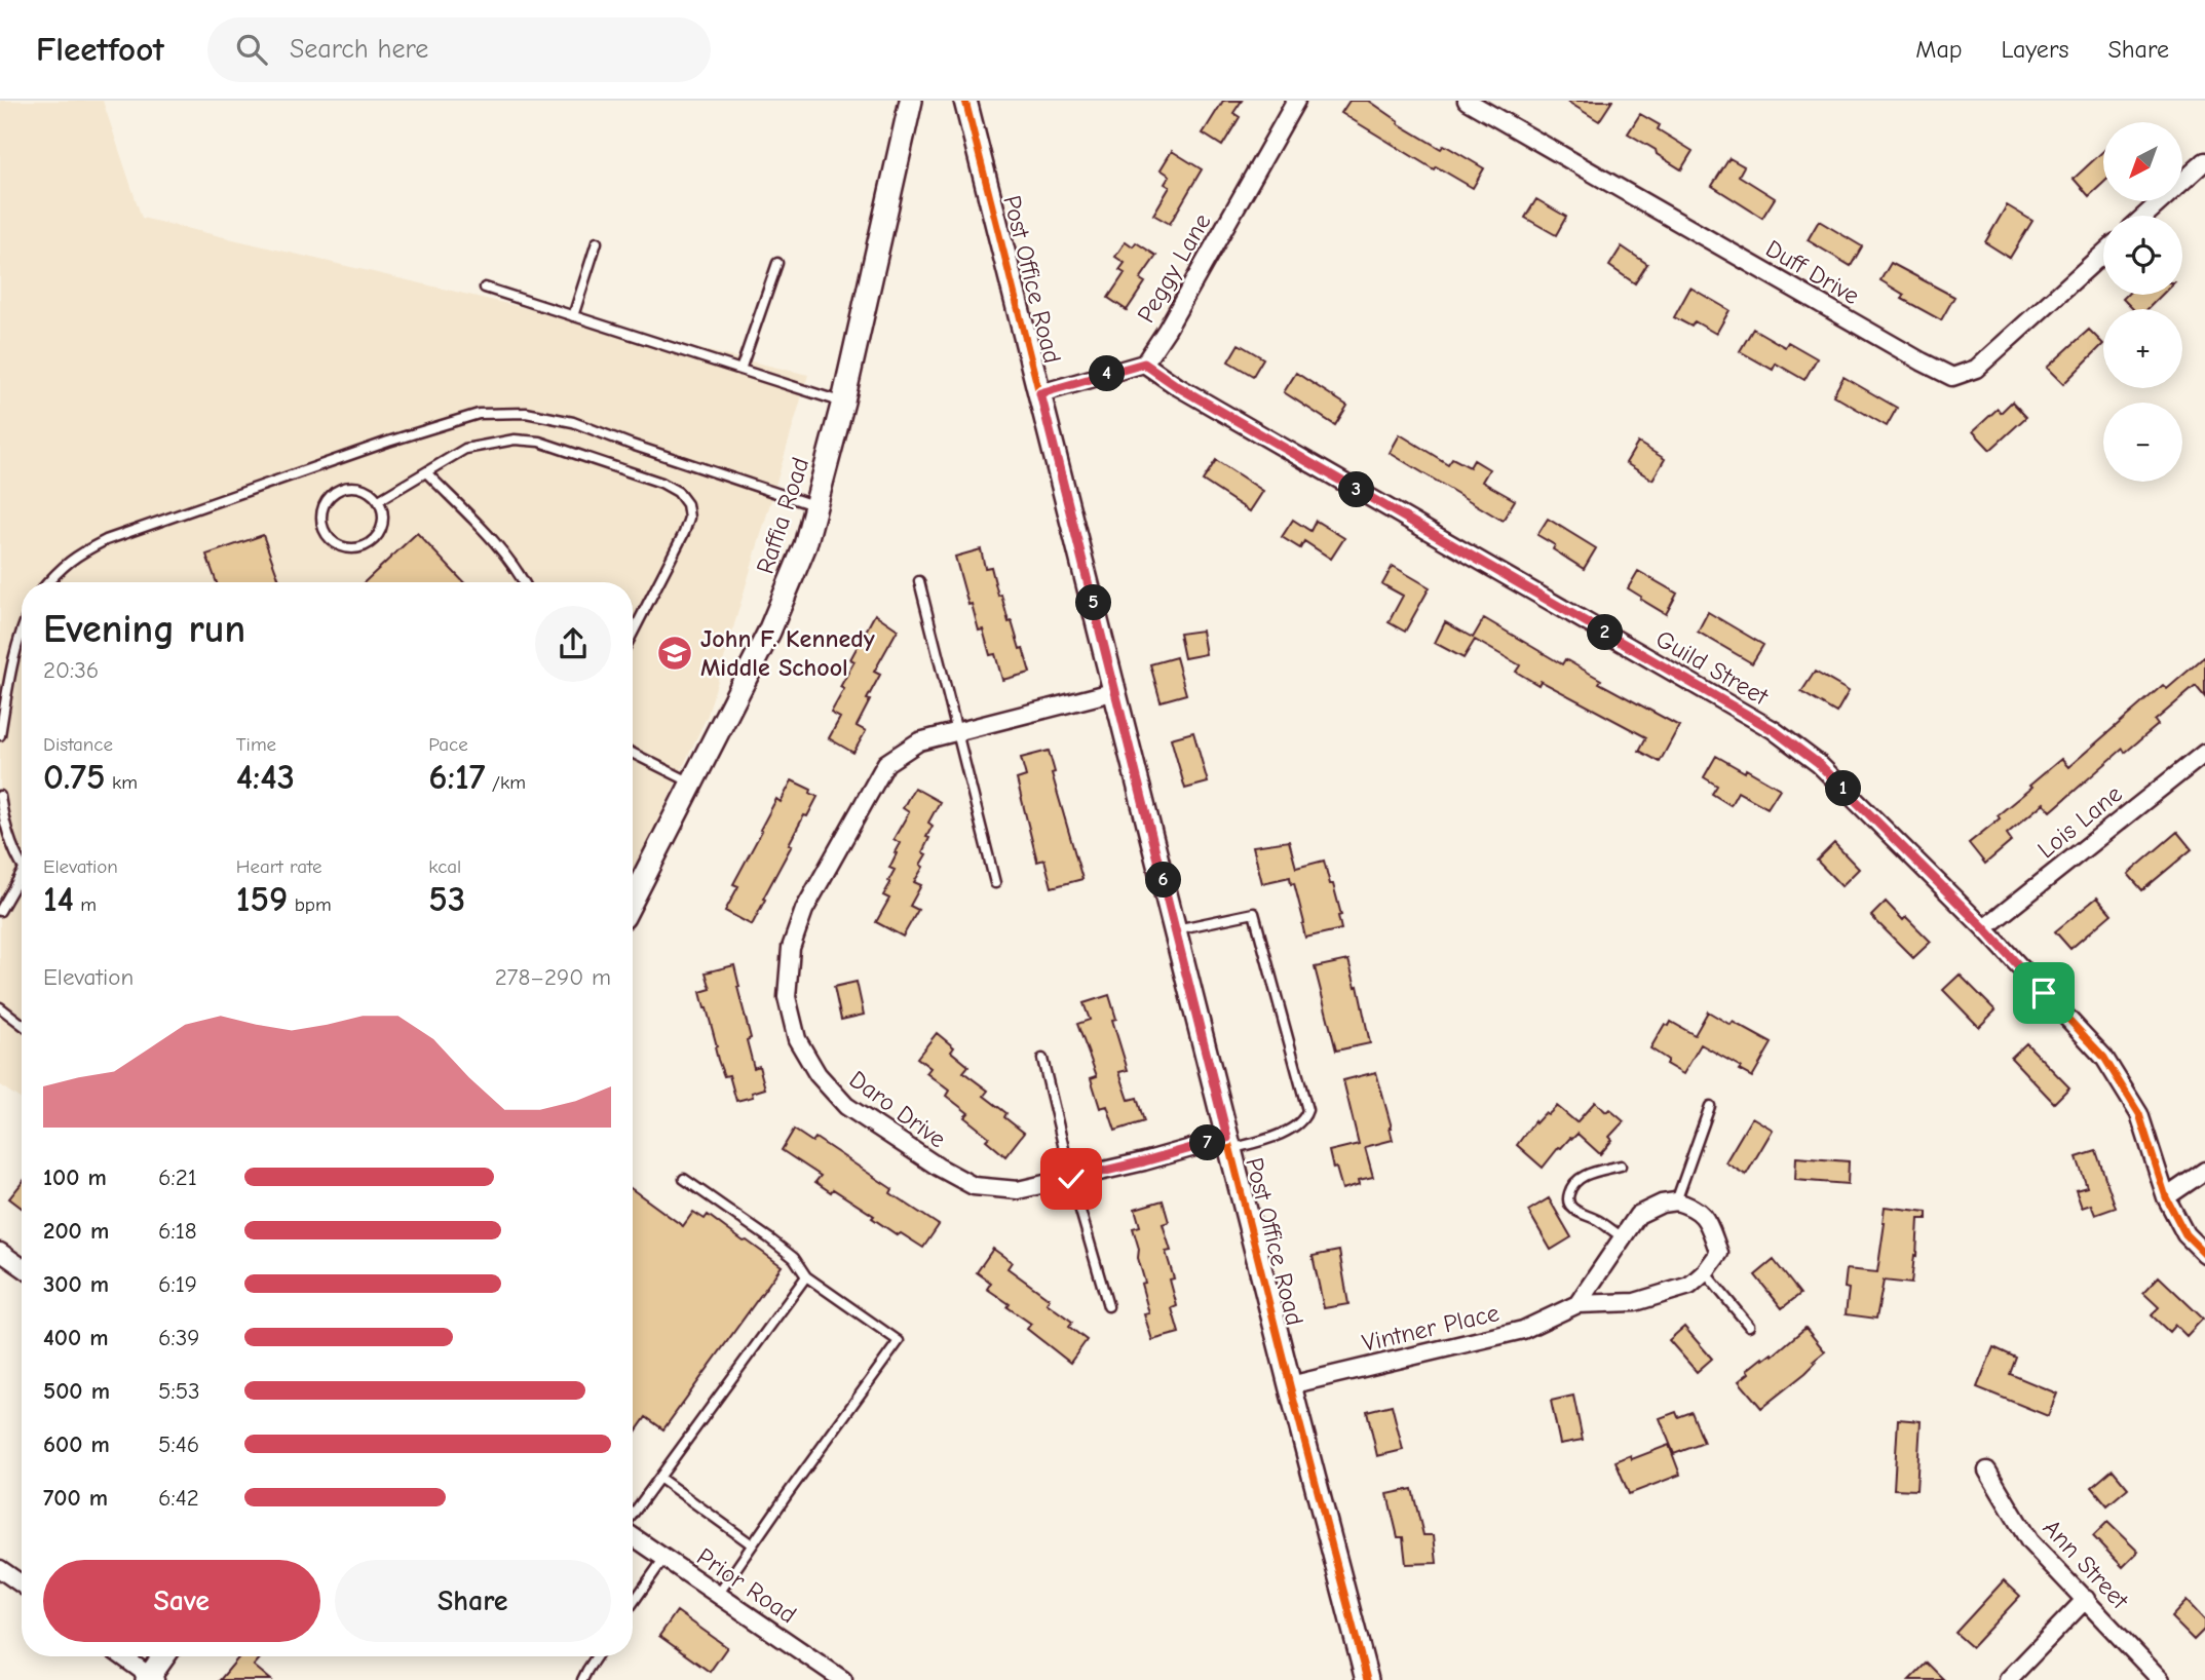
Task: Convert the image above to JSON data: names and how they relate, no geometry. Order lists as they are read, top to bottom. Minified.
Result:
{"streets":{"street":["Peggy Lane","Duff Drive","Post Office Road","Raffia Road","Guild Street","Lois Lane","Daro Drive","Vintner Place","Ann Street","Prior Road"]},"crossings":[["Peggy Lane","Guild Street"],["Post Office Road","Daro Drive"],["Post Office Road","Vintner Place"],["Guild Street","Lois Lane"]],"places":{"school or university":["John F. Kennedy Middle School"]},"north":"bottom left","page":{"header":"Fleetfoot","search":"Search here","nav":["Map","Layers","Share"],"map_buttons":["+","−"],"pins":["4","3","5","2","1","6","7"],"heading":["Evening run","20:36"],"stats":[["Distance","0.75 km"],["Time","4:43"],["Pace","6:17 /km"],["Elevation","14 m"],["Heart rate","159 bpm"],["kcal","53"]],"chart":["Elevation","278–290 m"],"list":[{"name":"100 m","note":"6:21"},{"name":"200 m","note":"6:18"},{"name":"300 m","note":"6:19"},{"name":"400 m","note":"6:39"},{"name":"500 m","note":"5:53"},{"name":"600 m","note":"5:46"},{"name":"700 m","note":"6:42"}],"buttons":["Save","Share"]}}
